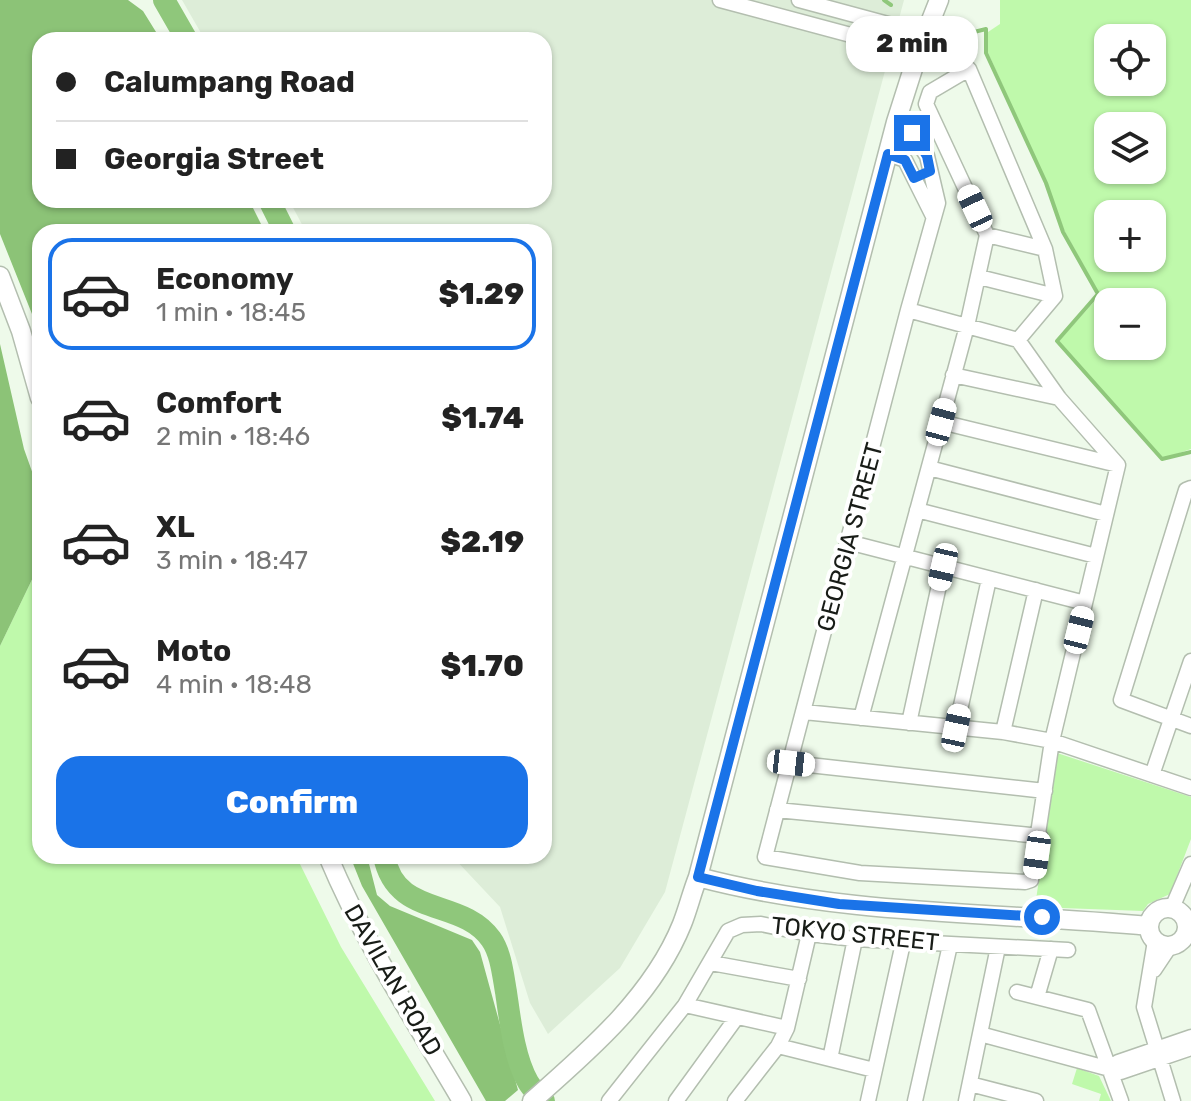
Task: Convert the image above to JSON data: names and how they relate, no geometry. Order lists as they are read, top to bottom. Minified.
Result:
{"streets":{"main road":["DAVILAN ROAD"],"street":["GEORGIA STREET","TOKYO STREET"]},"page":{"bubble":"2 min","map_buttons":["+","−"],"banner":["Calumpang Road","Georgia Street"],"list":[{"name":"Economy","note":"1 min · 18:45","value":"$1.29"},{"name":"Comfort","note":"2 min · 18:46","value":"$1.74"},{"name":"XL","note":"3 min · 18:47","value":"$2.19"},{"name":"Moto","note":"4 min · 18:48","value":"$1.70"}],"buttons":"Confirm"}}
